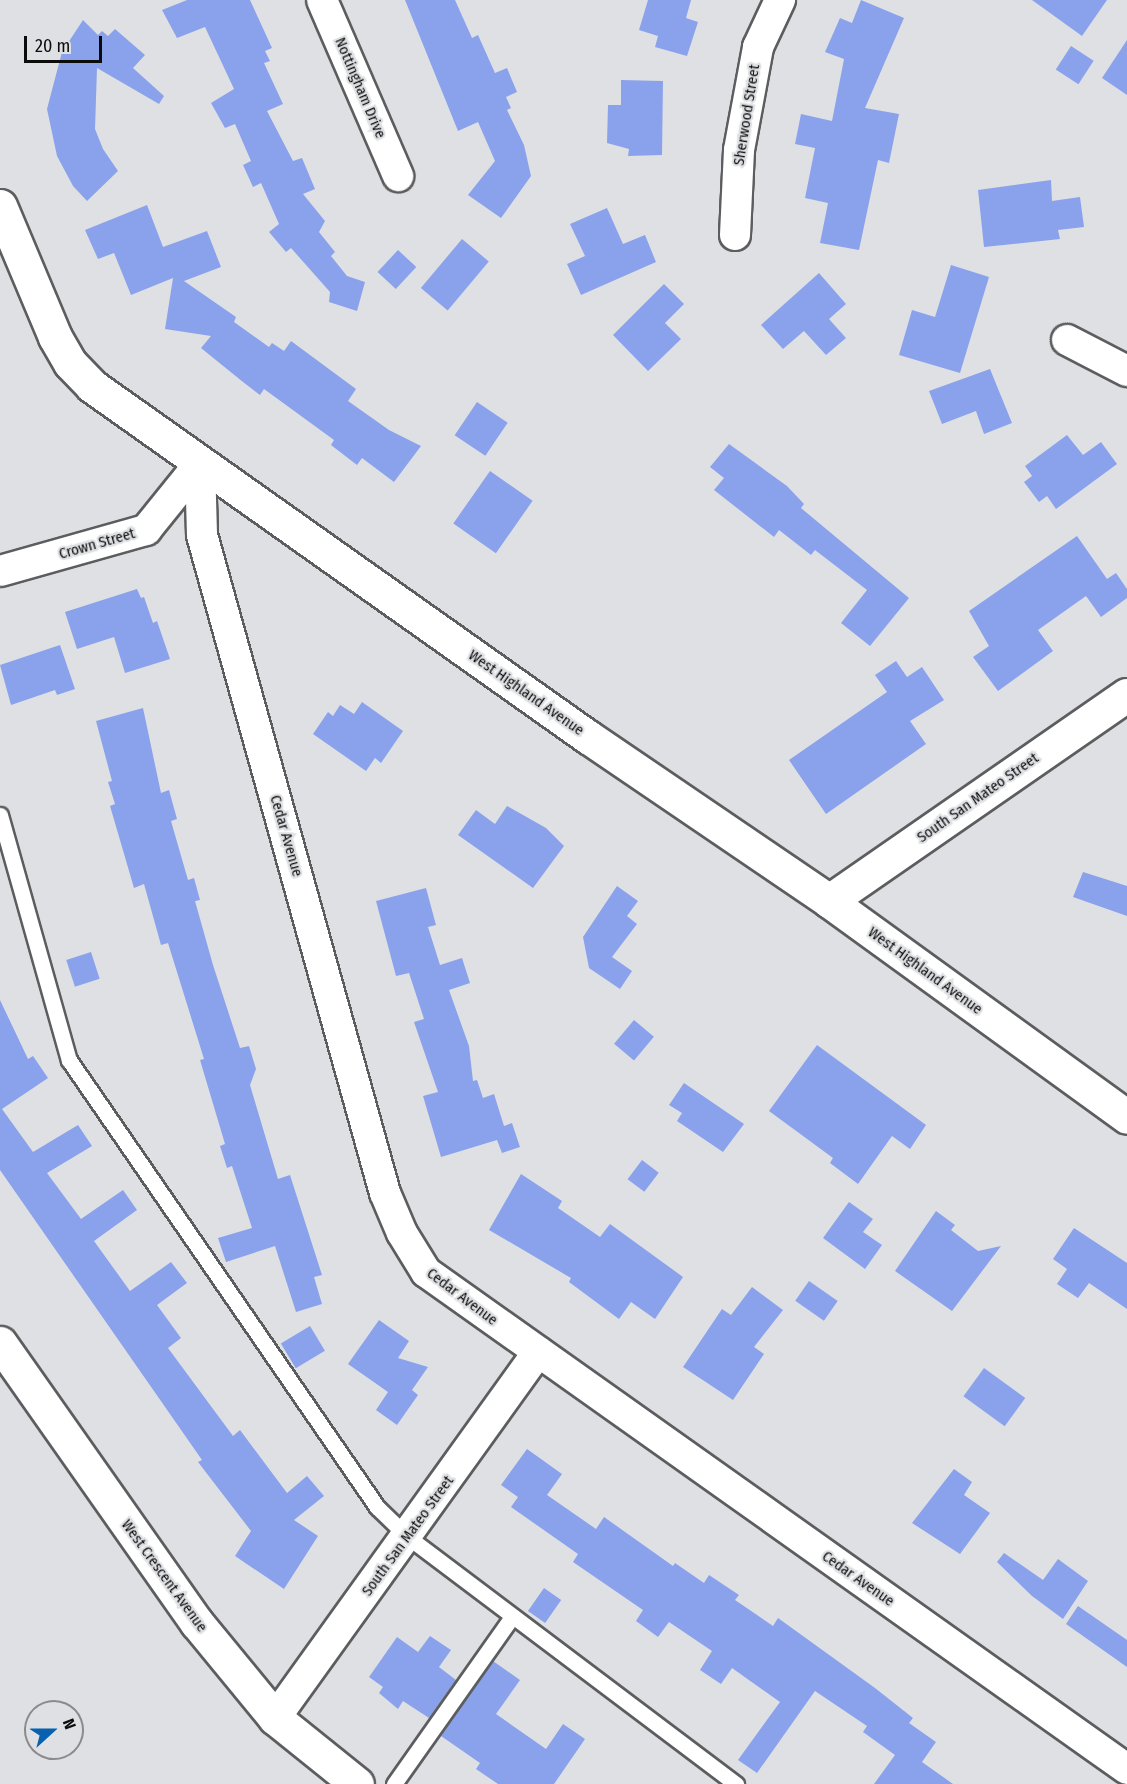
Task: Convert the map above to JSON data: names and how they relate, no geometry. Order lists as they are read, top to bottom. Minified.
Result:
{"streets":{"street":["Nottingham Drive","Sherwood Street","Crown Street","West Highland Avenue","South San Mateo Street","Cedar Avenue","West Crescent Avenue"]},"crossings":[["Crown Street","West Highland Avenue"],["Crown Street","Cedar Avenue"],["West Highland Avenue","South San Mateo Street"],["West Highland Avenue","Cedar Avenue"],["South San Mateo Street","Cedar Avenue"],["South San Mateo Street","West Crescent Avenue"]],"scale_bar":"20 m","north":"right"}
